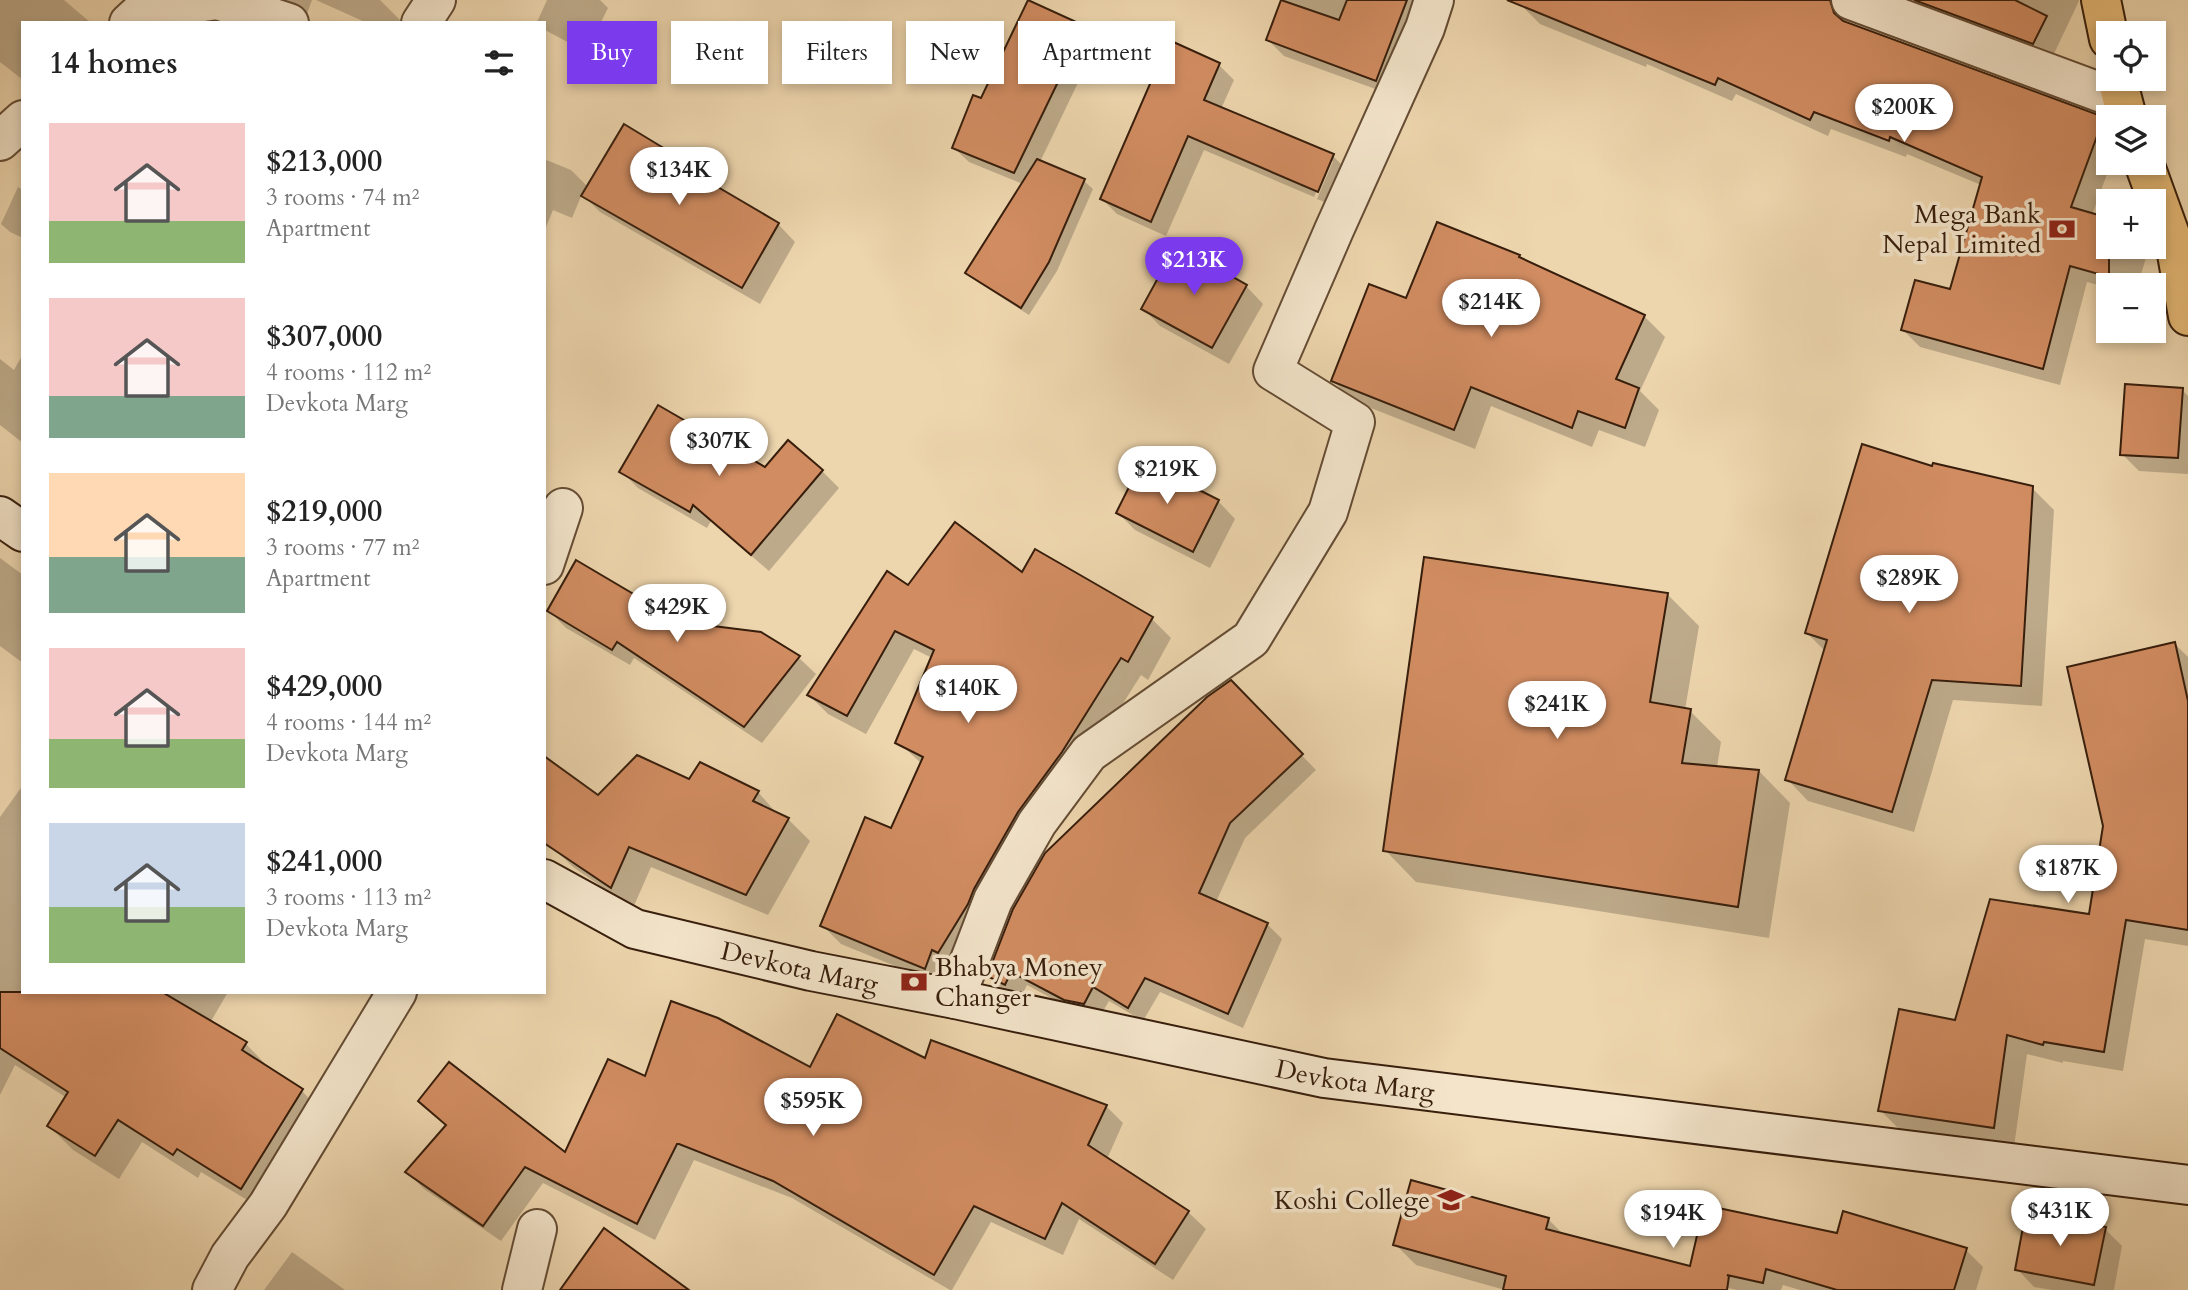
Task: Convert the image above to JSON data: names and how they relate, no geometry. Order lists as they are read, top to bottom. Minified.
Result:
{"streets":{"street":["Devkota Marg"]},"places":{"bank":["Mega Bank Nepal Limited","Bhabya Money Changer"],"school or university":["Koshi College"]},"page":{"map_buttons":["+","−"],"chip":["Buy","Rent","Filters","New","Apartment"],"heading":"14 homes","price":["$200K","$134K","$213K","$214K","$307K","$219K","$289K","$429K","$140K","$241K","$187K","$595K","$431K","$194K"],"list":[{"name":"$213,000","note":"3 rooms · 74 m² · Apartment"},{"name":"$307,000","note":"4 rooms · 112 m² · Devkota Marg"},{"name":"$219,000","note":"3 rooms · 77 m² · Apartment"},{"name":"$429,000","note":"4 rooms · 144 m² · Devkota Marg"},{"name":"$241,000","note":"3 rooms · 113 m² · Devkota Marg"}]}}
